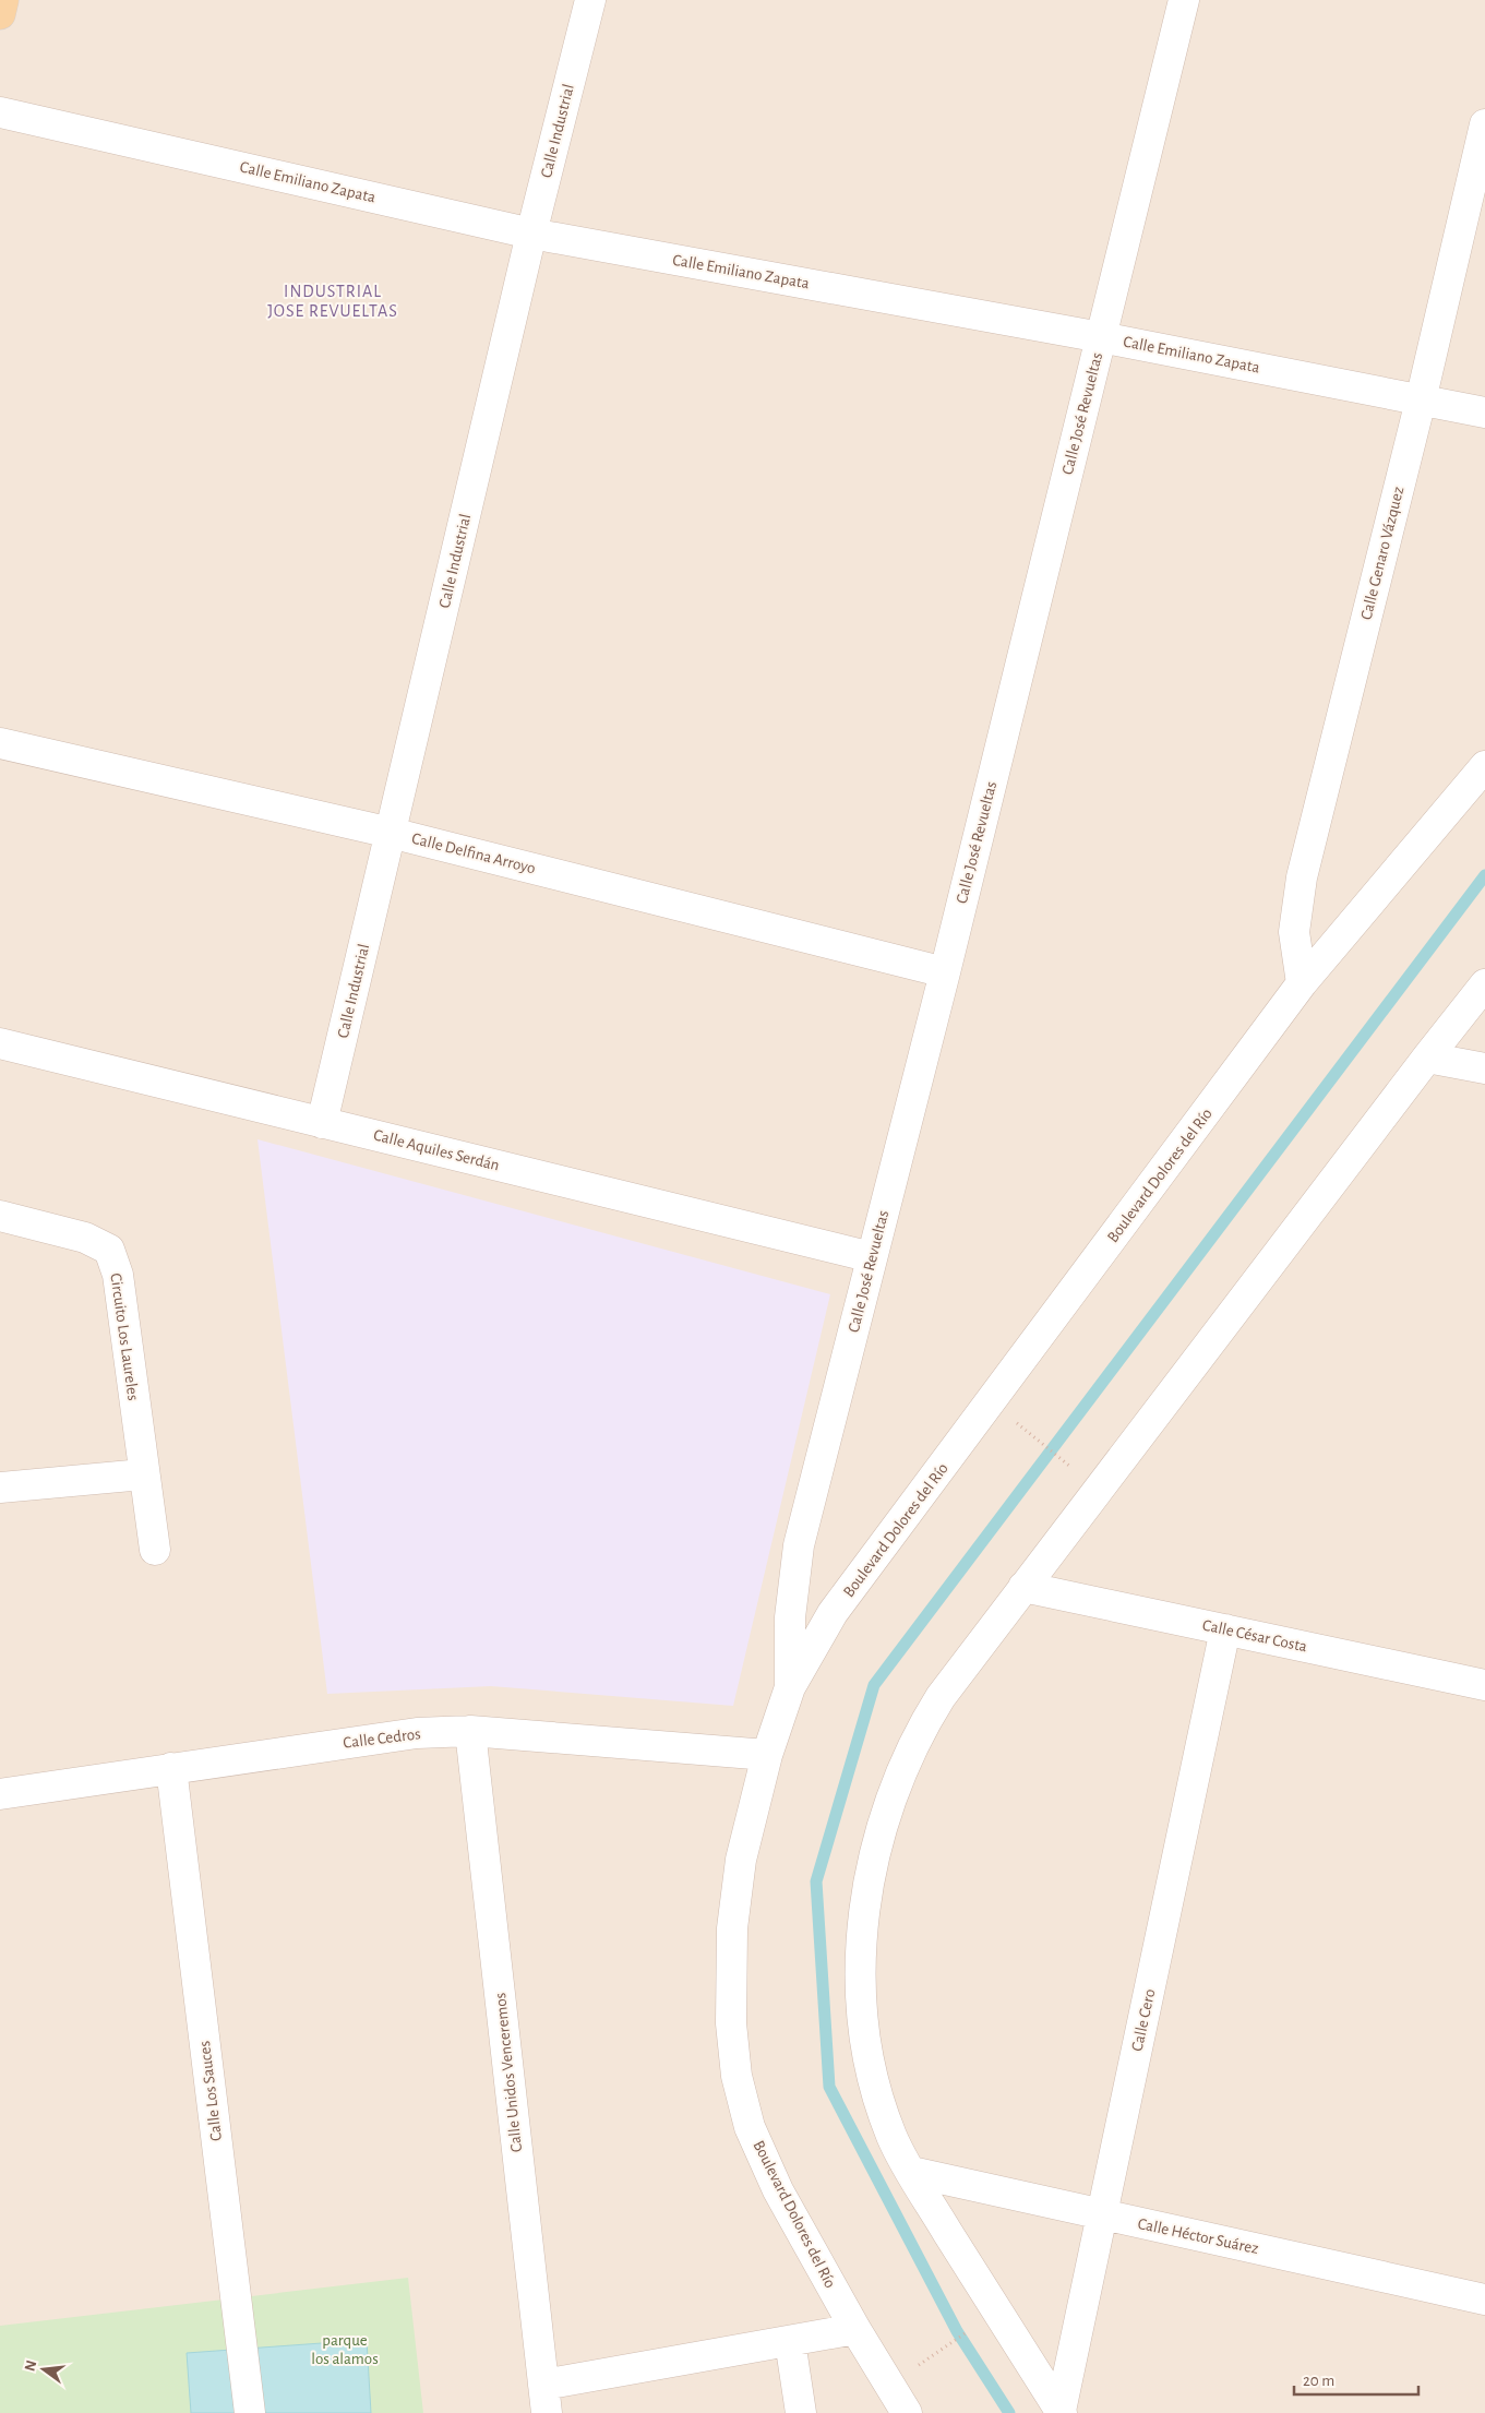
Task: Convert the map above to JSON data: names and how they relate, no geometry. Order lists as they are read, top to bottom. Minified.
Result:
{"streets":{"street":["Calle Industrial","Calle Emiliano Zapata","Calle José Revueltas","Calle Genaro Vázquez","Calle Delfina Arroyo","Calle Aquiles Serdán","Boulevard Dolores del Río","Circuito Los Laureles","Calle César Costa","Calle Cedros","Calle Cero","Calle Unidos Venceremos","Calle Los Sauces","Calle Héctor Suárez"]},"crossings":[["Calle Industrial","Calle Emiliano Zapata"],["Calle Industrial","Calle Delfina Arroyo"],["Calle Industrial","Calle Aquiles Serdán"],["Calle Emiliano Zapata","Calle José Revueltas"],["Calle Emiliano Zapata","Calle Genaro Vázquez"],["Calle José Revueltas","Calle Delfina Arroyo"],["Calle José Revueltas","Calle Aquiles Serdán"],["Calle José Revueltas","Boulevard Dolores del Río"],["Calle Genaro Vázquez","Boulevard Dolores del Río"],["Boulevard Dolores del Río","Calle Cedros"],["Calle César Costa","Calle Cero"],["Calle Cedros","Calle Unidos Venceremos"],["Calle Cedros","Calle Los Sauces"],["Calle Cero","Calle Héctor Suárez"]],"districts":["INDUSTRIAL JOSE REVUELTAS"],"parks":["parque los alamos"],"scale_bar":"20 m","north":"left"}
